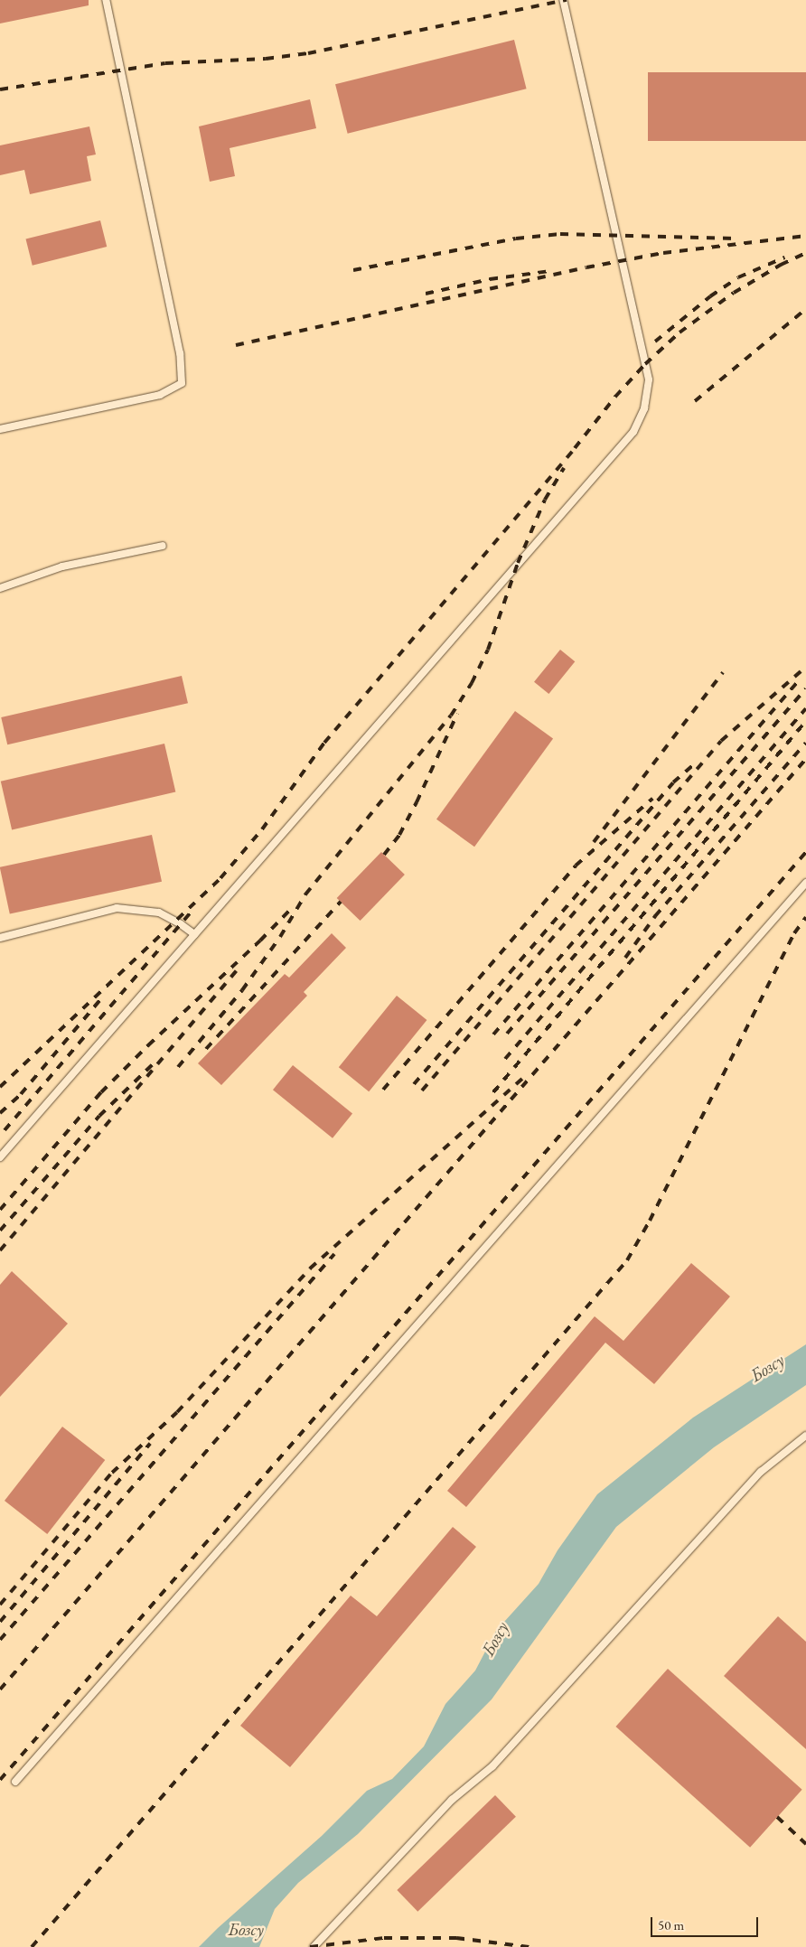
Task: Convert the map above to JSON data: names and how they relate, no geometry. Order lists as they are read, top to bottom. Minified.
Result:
{"water":["Бозсу"],"scale_bar":"50 m"}
